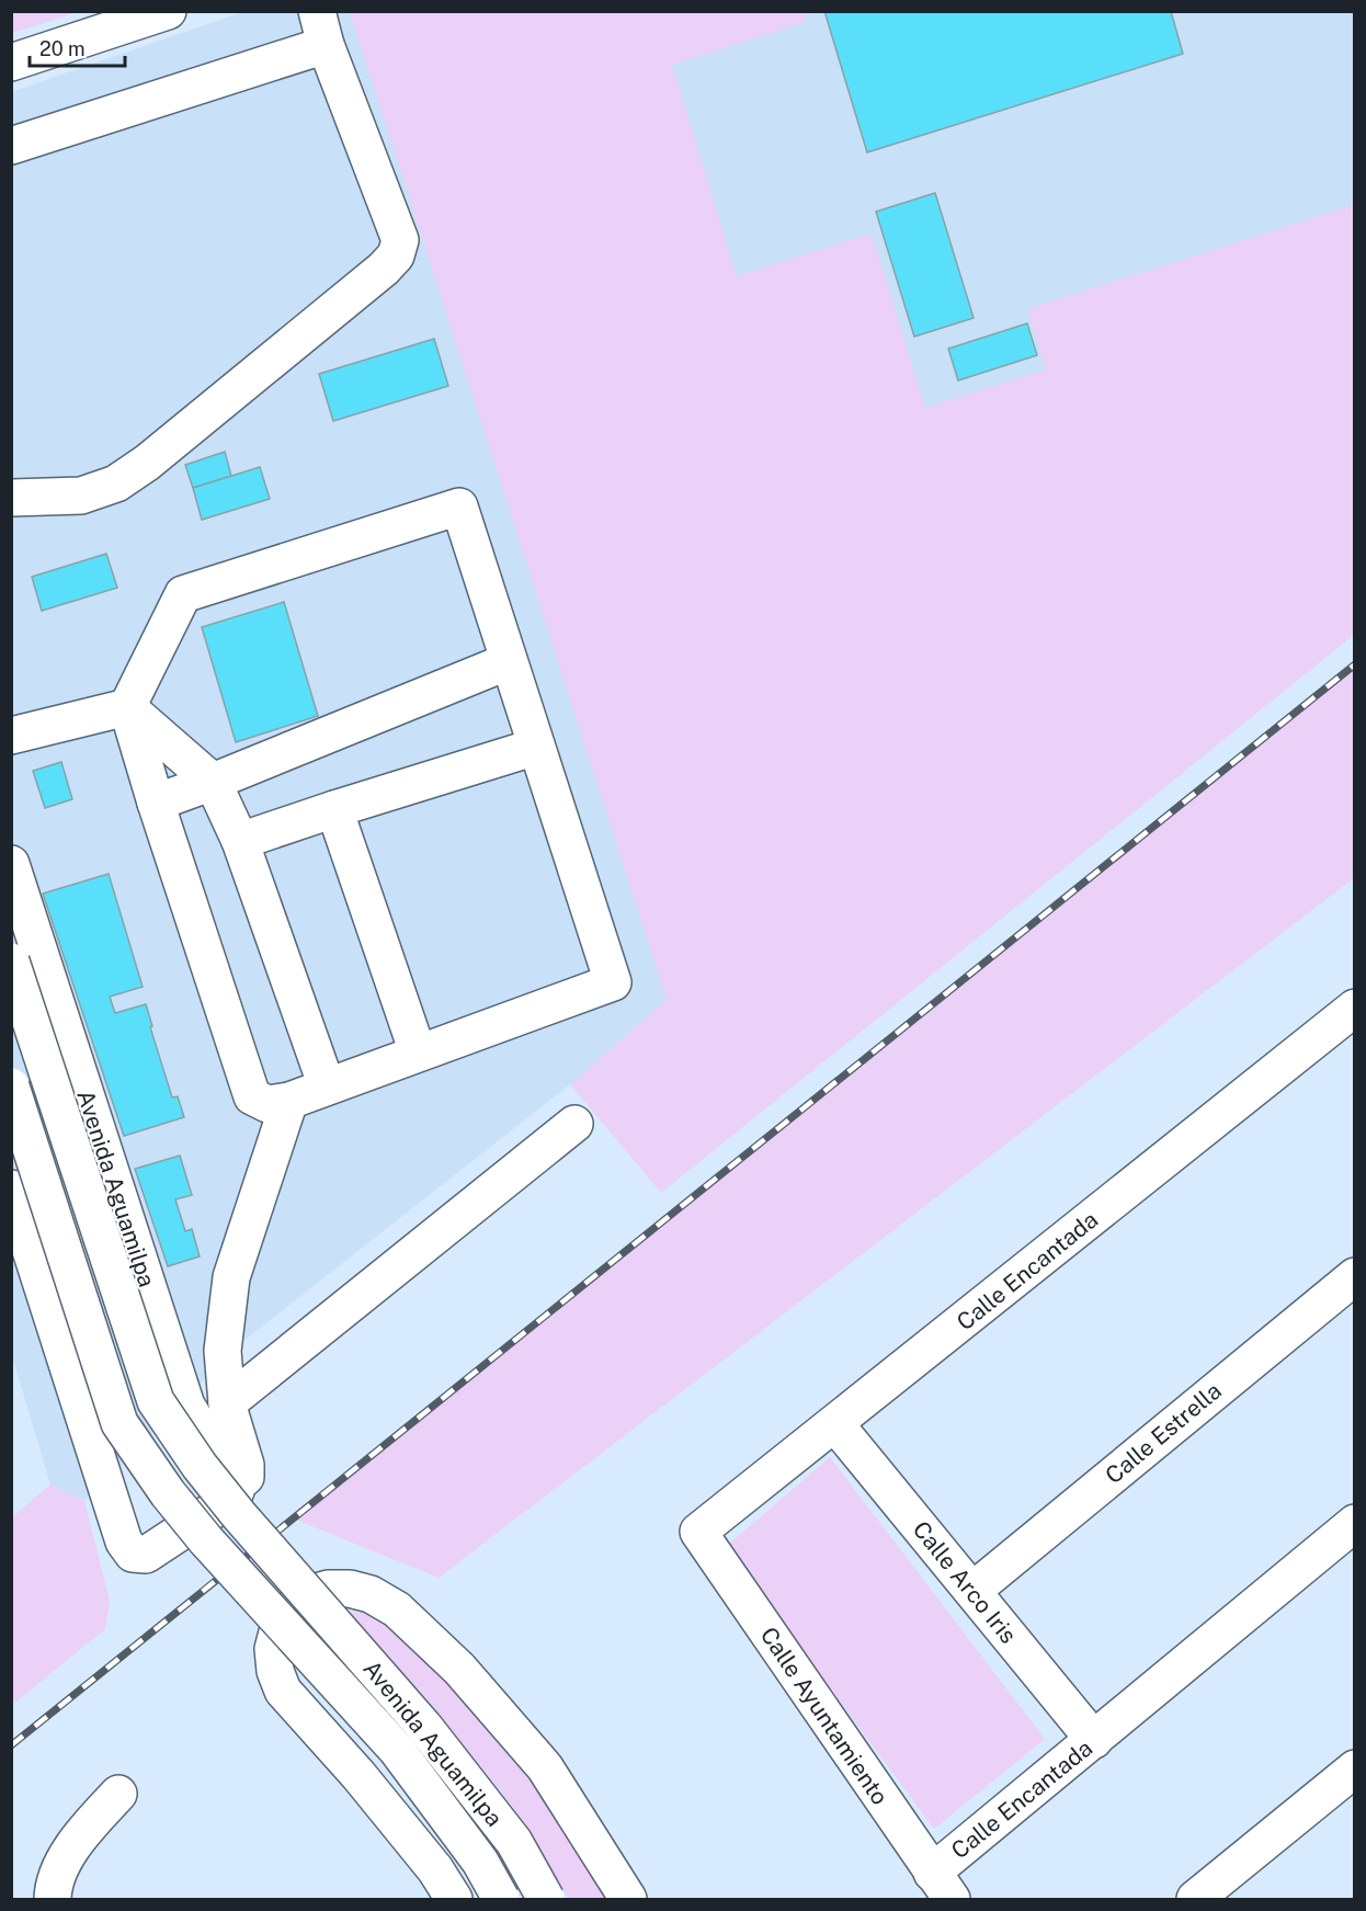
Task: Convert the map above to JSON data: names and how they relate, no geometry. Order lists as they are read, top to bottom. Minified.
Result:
{"streets":{"street":["Avenida Aguamilpa","Calle Encantada","Calle Estrella","Calle Arco Iris","Calle Ayuntamiento"]},"crossings":[["Calle Encantada","Calle Arco Iris"],["Calle Encantada","Calle Ayuntamiento"],["Calle Estrella","Calle Arco Iris"]],"scale_bar":"20 m"}
